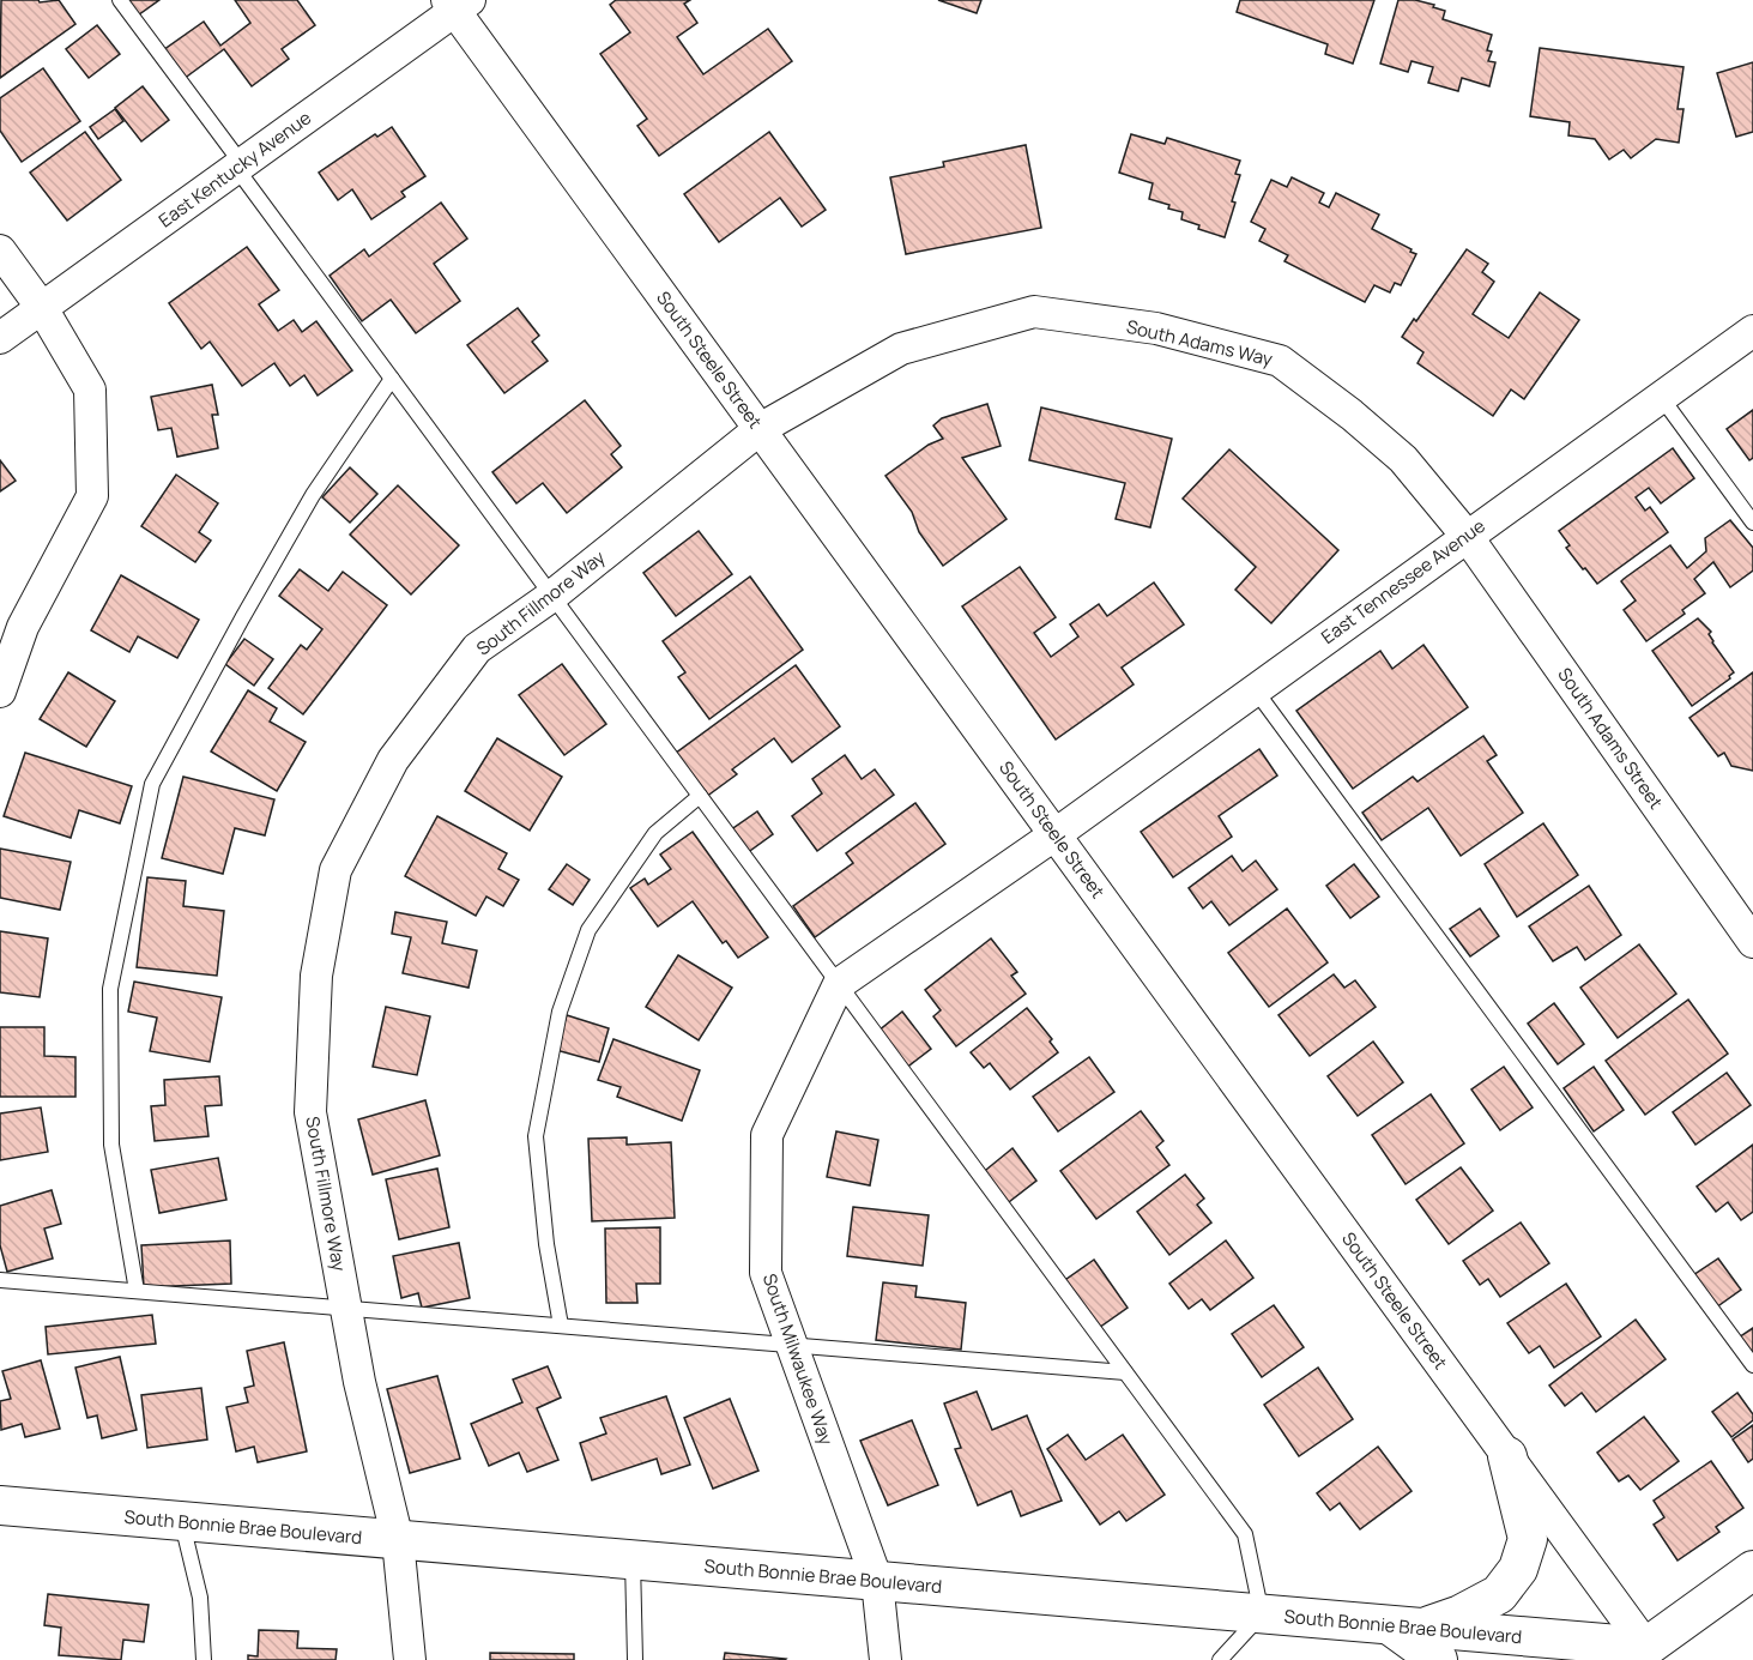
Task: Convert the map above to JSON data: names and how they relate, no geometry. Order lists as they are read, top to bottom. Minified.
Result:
{"streets":{"street":["East Kentucky Avenue","South Adams Way","South Steele Street","East Tennessee Avenue","South Fillmore Way","South Adams Street","South Milwaukee Way","South Bonnie Brae Boulevard"]},"crossings":[["East Kentucky Avenue","South Steele Street"],["South Adams Way","South Steele Street"],["South Adams Way","East Tennessee Avenue"],["South Adams Way","South Fillmore Way"],["South Adams Way","South Adams Street"],["South Steele Street","East Tennessee Avenue"],["South Steele Street","South Fillmore Way"],["South Steele Street","South Milwaukee Way"],["South Steele Street","South Bonnie Brae Boulevard"],["East Tennessee Avenue","South Adams Street"],["East Tennessee Avenue","South Milwaukee Way"],["South Fillmore Way","South Bonnie Brae Boulevard"],["South Milwaukee Way","South Bonnie Brae Boulevard"]]}
